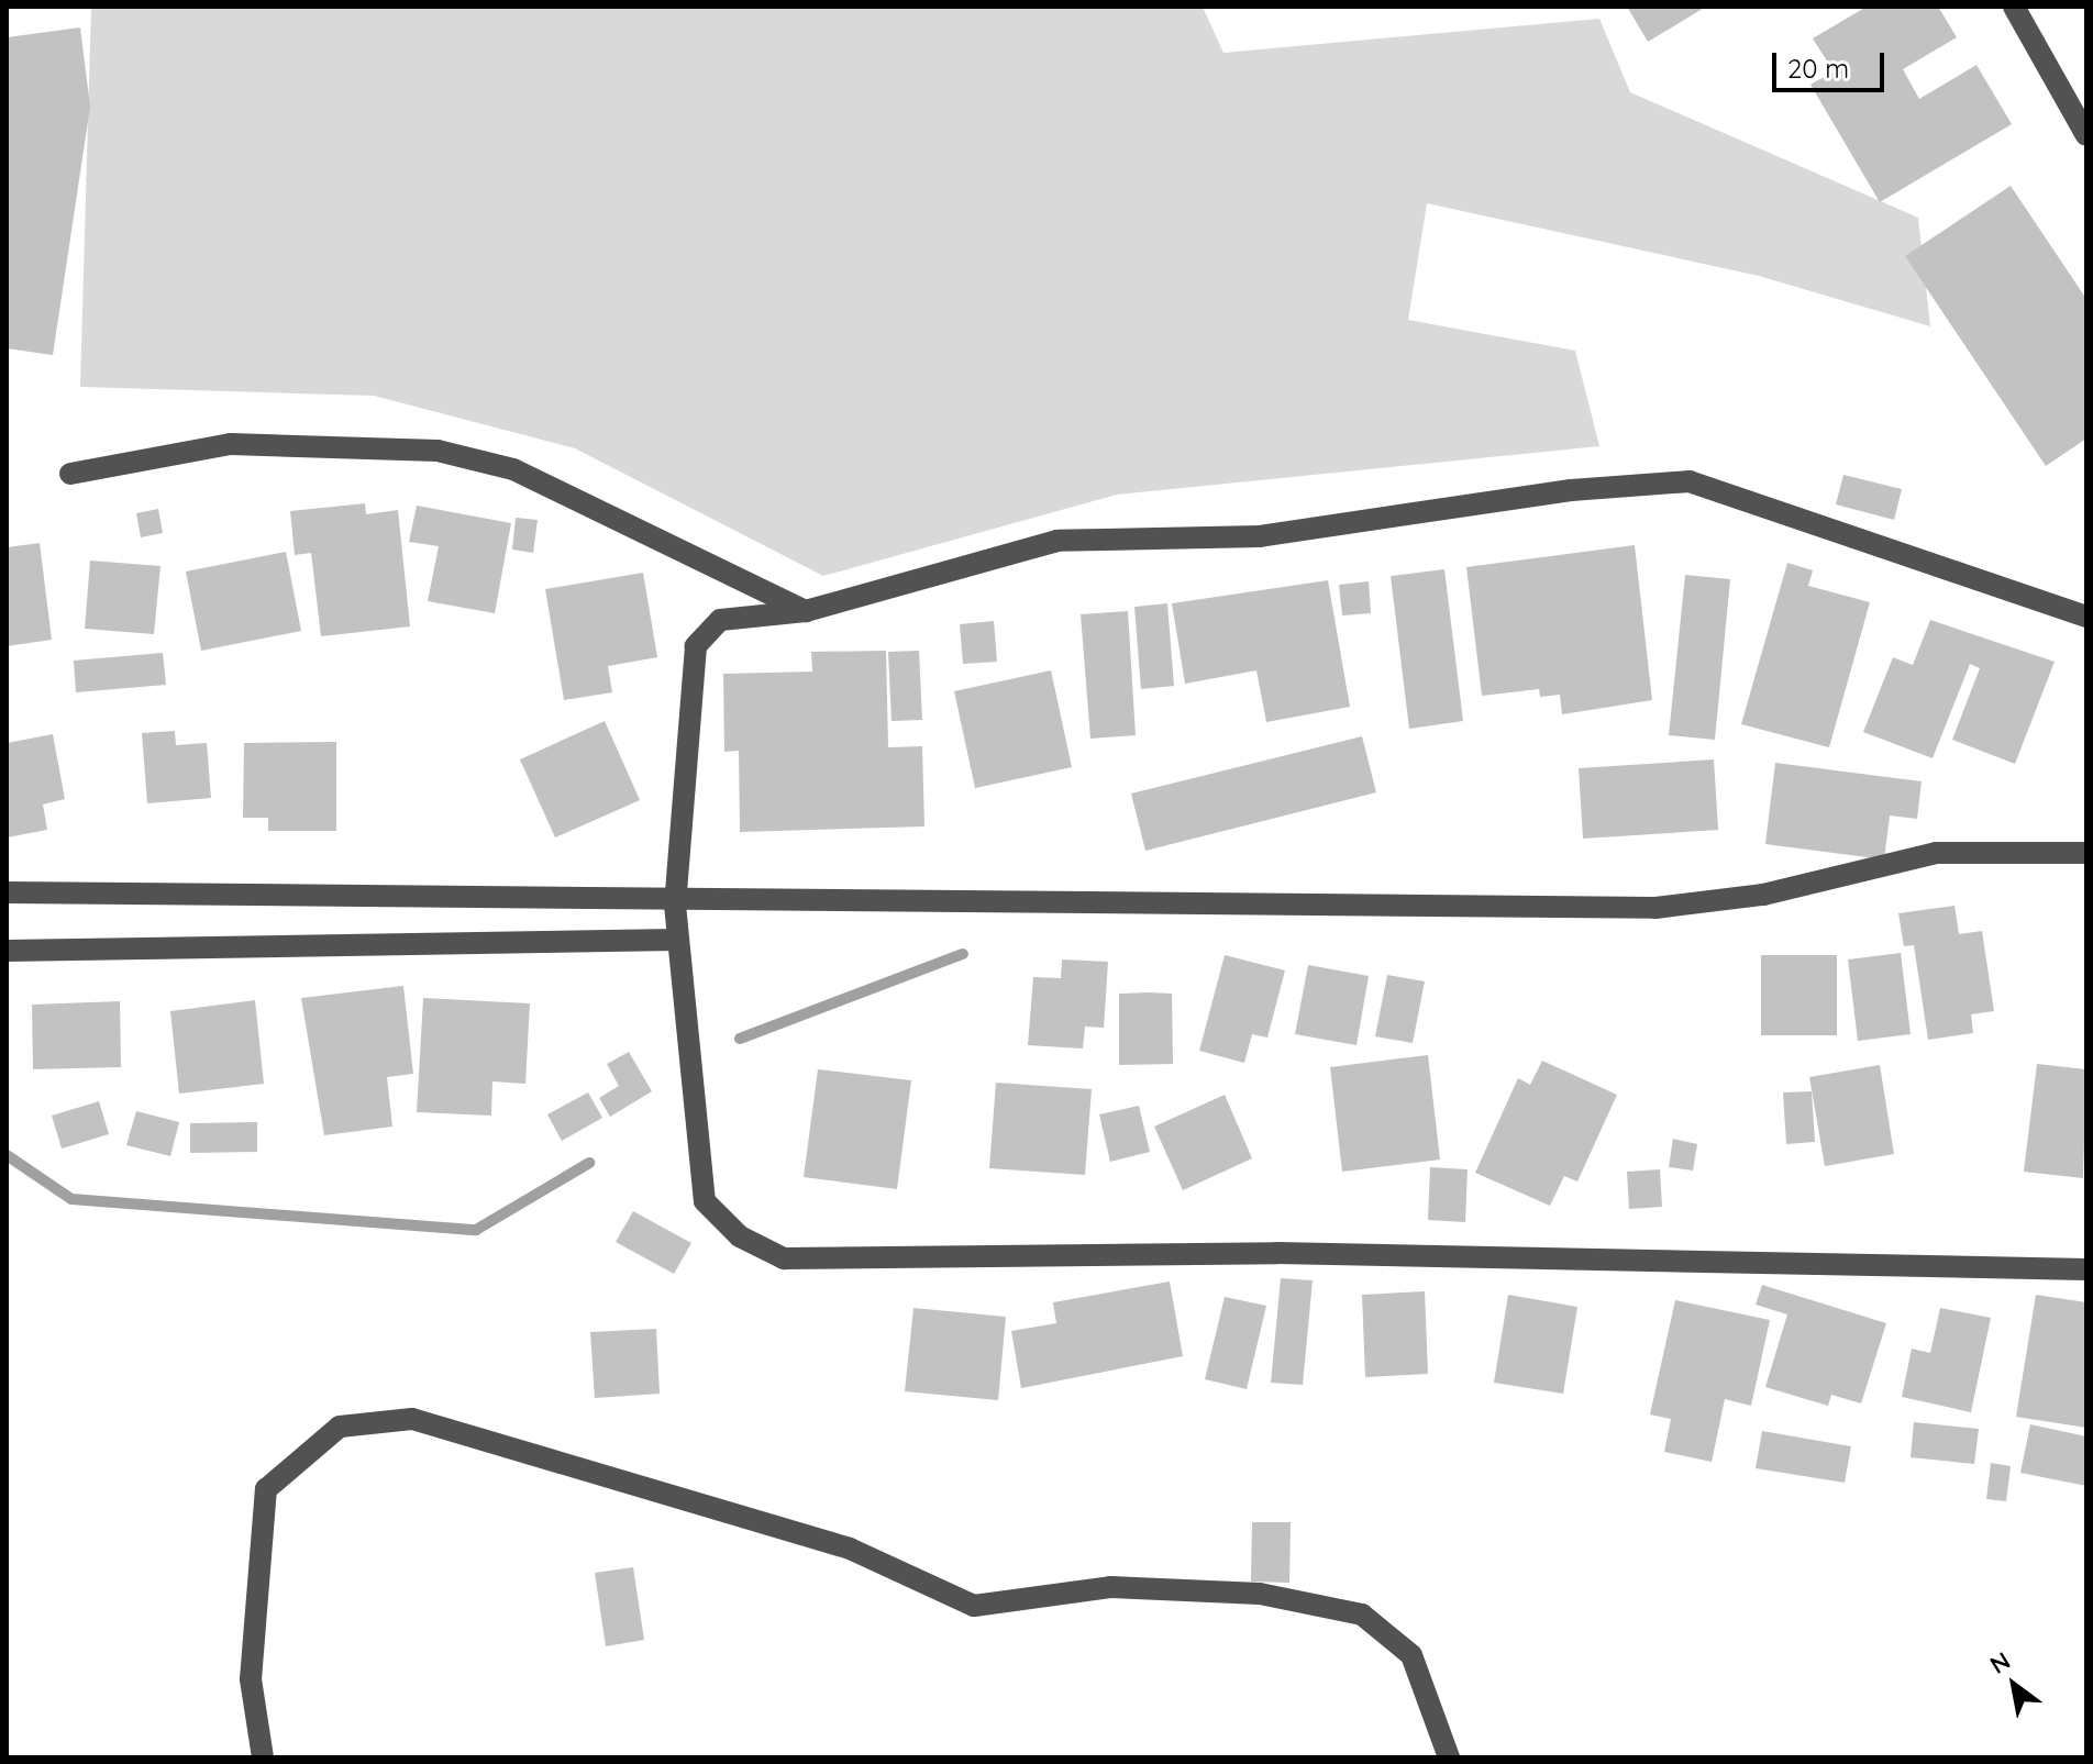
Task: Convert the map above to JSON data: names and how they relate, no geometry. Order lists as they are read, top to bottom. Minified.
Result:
{"scale_bar":"20 m","north":"top left"}
